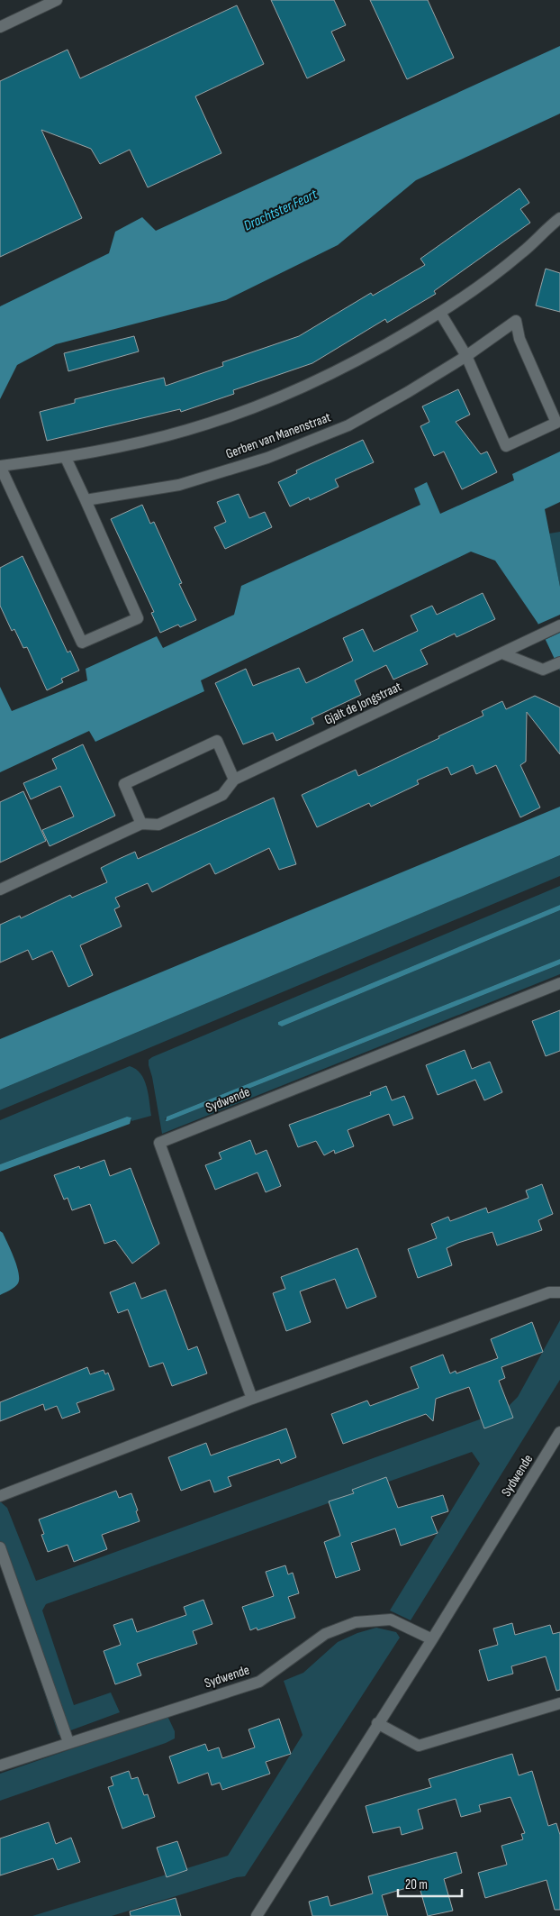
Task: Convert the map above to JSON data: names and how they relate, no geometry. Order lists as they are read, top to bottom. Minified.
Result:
{"streets":{"street":["Gerben van Manenstraat","Gjalt de Jongstraat","Sydwende"]},"water":["Drachtster Feart"],"scale_bar":"20 m"}
